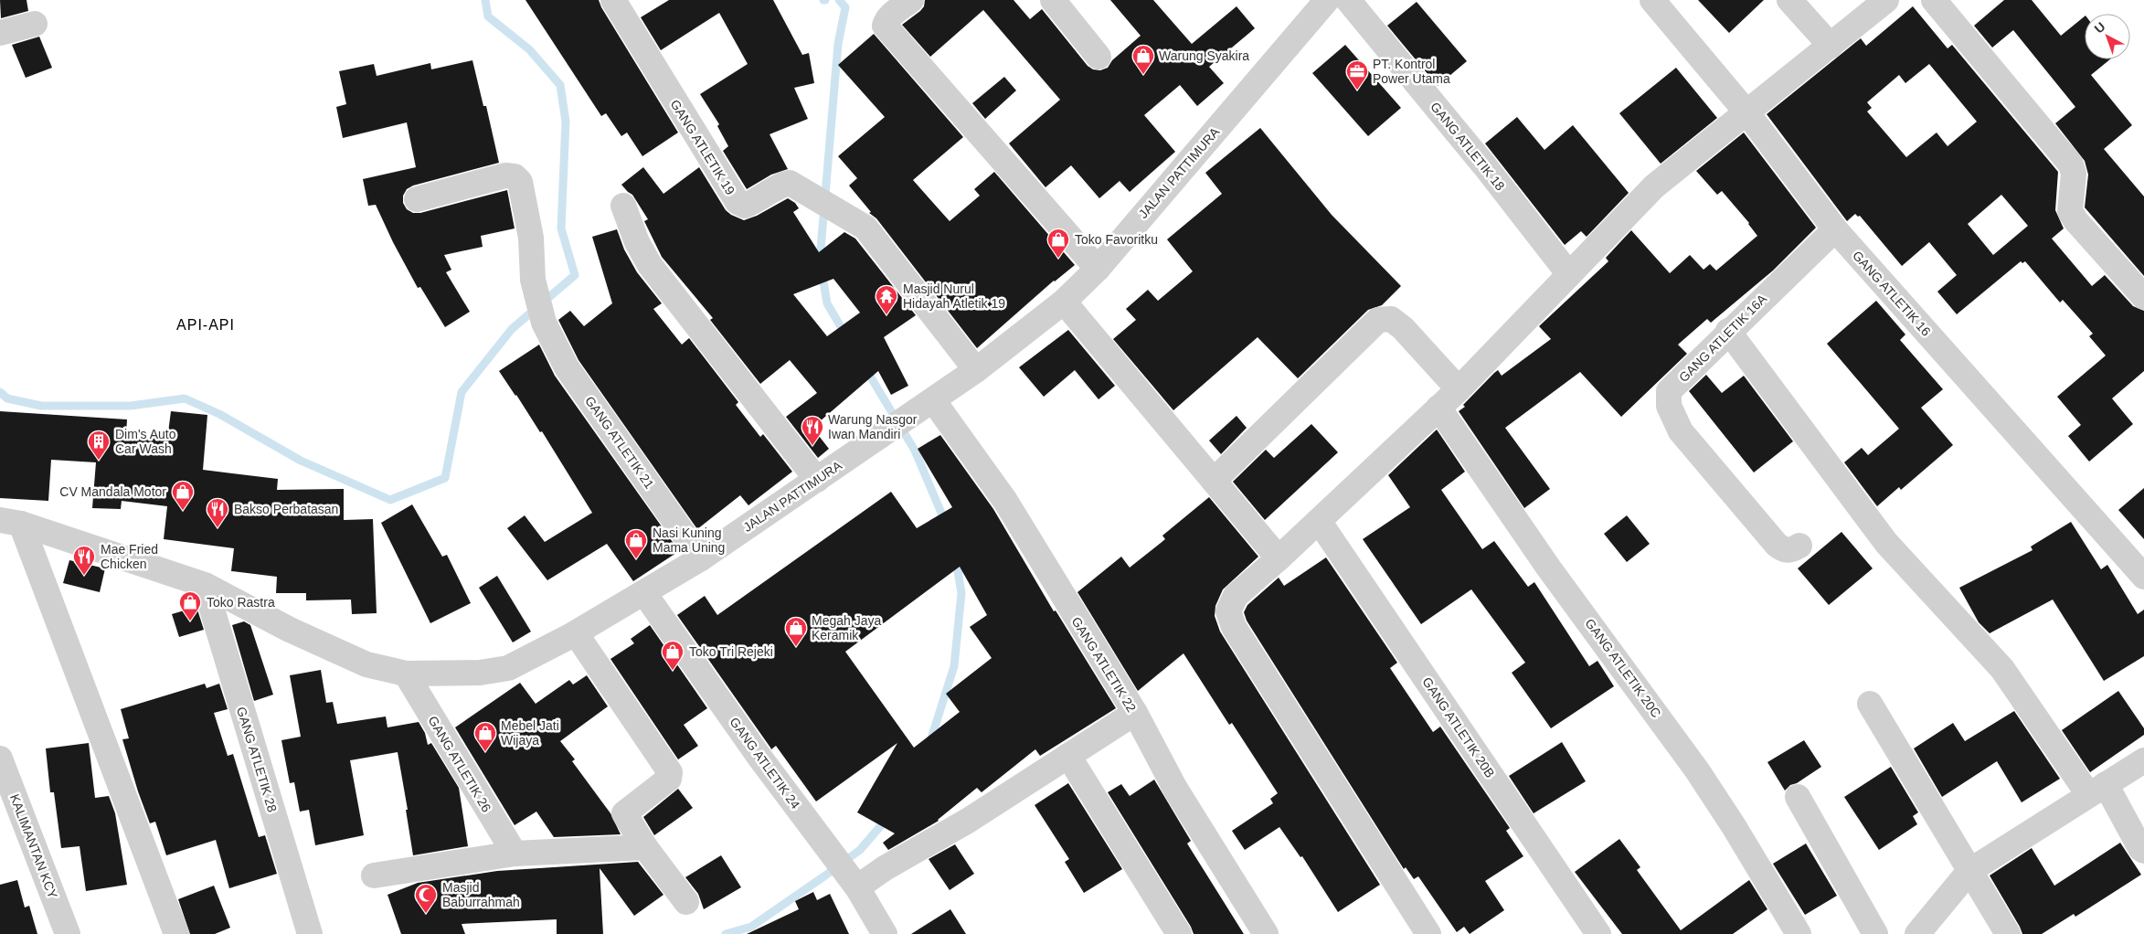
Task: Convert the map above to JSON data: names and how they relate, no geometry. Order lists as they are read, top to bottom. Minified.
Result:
{"streets":{"street":["GANG ATLETIK 18","GANG ATLETIK 19","JALAN PATTIMURA","GANG ATLETIK 16","GANG ATLETIK 16A","GANG ATLETIK 21","GANG ATLETIK 22","GANG ATLETIK 20C","GANG ATLETIK 20B","GANG ATLETIK 28","GANG ATLETIK 24","GANG ATLETIK 26","KALIMANTAN KCY"]},"crossings":[["GANG ATLETIK 19","JALAN PATTIMURA"],["JALAN PATTIMURA","GANG ATLETIK 21"],["JALAN PATTIMURA","GANG ATLETIK 22"],["JALAN PATTIMURA","GANG ATLETIK 28"],["JALAN PATTIMURA","GANG ATLETIK 24"],["JALAN PATTIMURA","GANG ATLETIK 26"],["GANG ATLETIK 16","GANG ATLETIK 16A"]],"districts":["API-API"],"places":{"shop":["Warung Syakira","Toko Favoritku","CV Mandala Motor","Nasi Kuning Mama Uning","Toko Rastra","Megah Jaya Keramik","Toko Tri Rejeki","Mebel Jati Wijaya"],"office":["PT. Kontrol Power Utama"],"temple":["Masjid Nurul Hidayah Atletik 19"],"restaurant":["Warung Nasgor Iwan Mandiri","Bakso Perbatasan","Mae Fried Chicken"],"building":["Dim's Auto Car Wash"],"mosque":["Masjid Baburrahmah"]},"north":"top left"}
